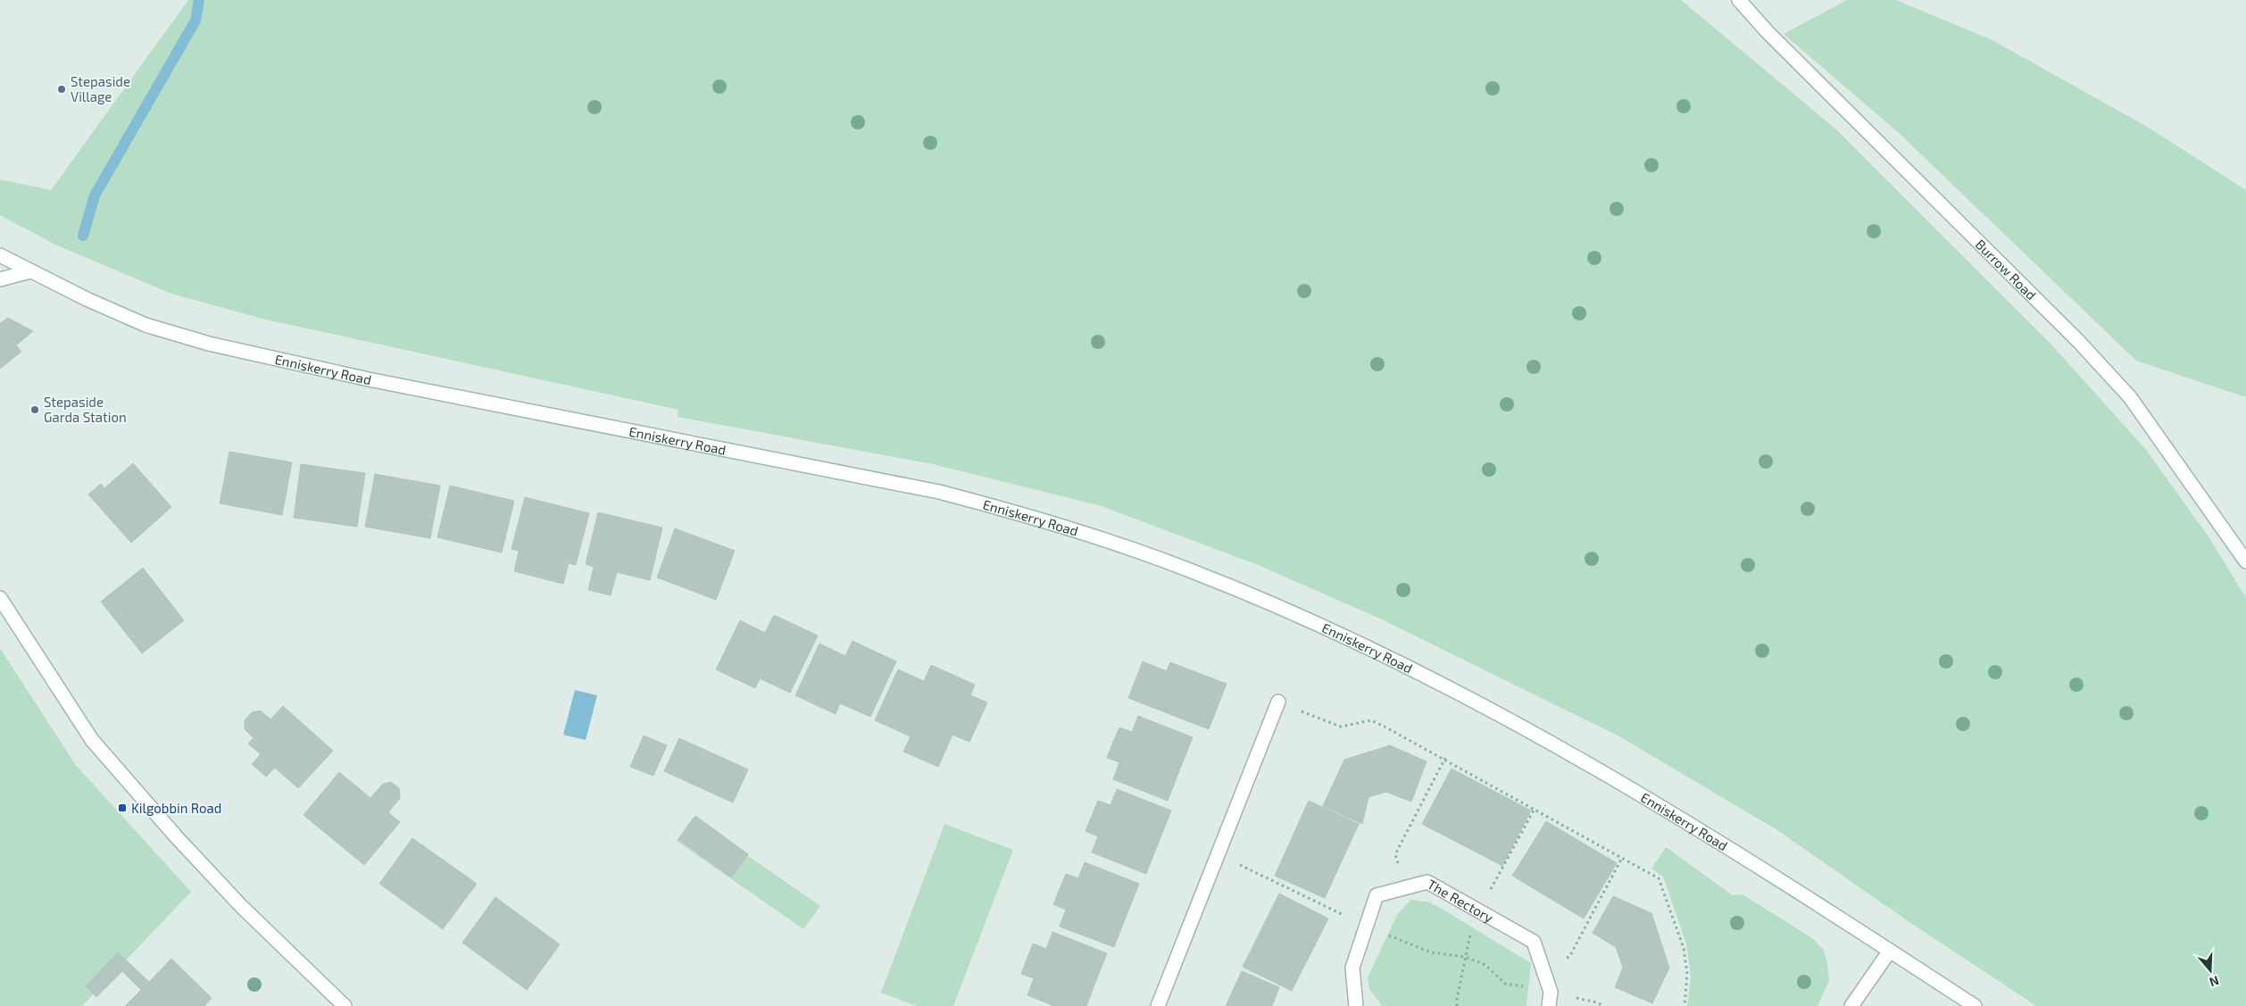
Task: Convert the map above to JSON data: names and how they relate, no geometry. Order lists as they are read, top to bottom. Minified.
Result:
{"streets":{"main road":["Burrow Road","Enniskerry Road","The Rectory"]},"places":{"other":["Stepaside Village","Stepaside Garda Station"],"transit":["Kilgobbin Road"]},"north":"bottom"}
